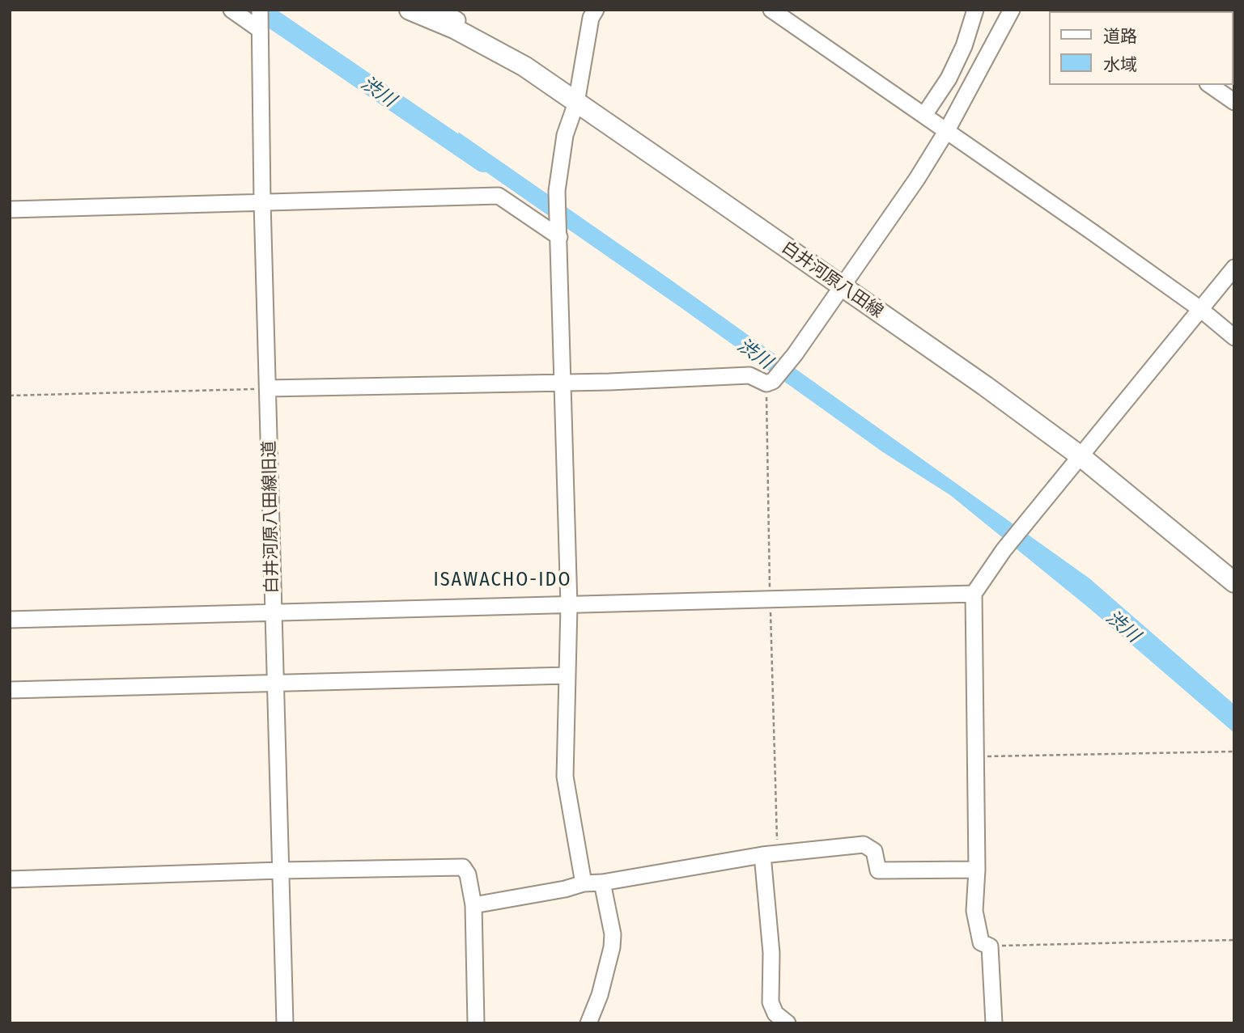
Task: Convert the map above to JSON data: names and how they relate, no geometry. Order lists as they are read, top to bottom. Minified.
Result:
{"streets":{"main road":["白井河原八田線"],"street":["白井河原八田線旧道"]},"districts":["ISAWACHO-IDO"],"water":["渋川"],"legend":["道路","水域"]}
